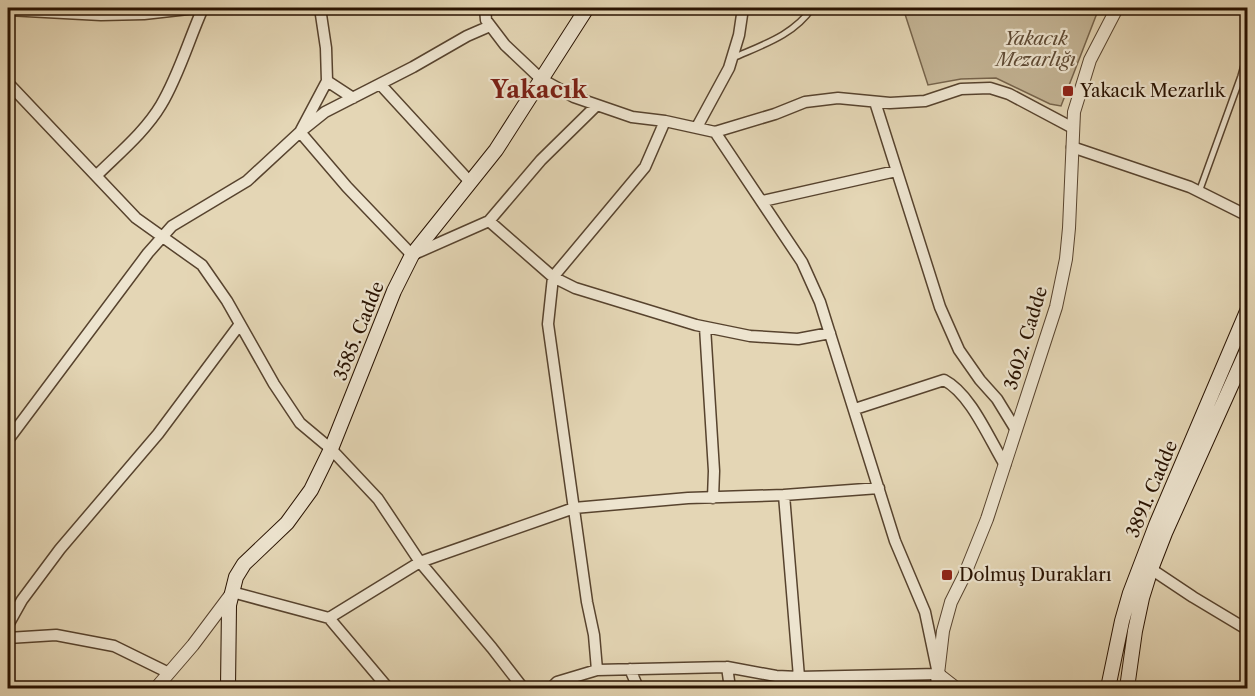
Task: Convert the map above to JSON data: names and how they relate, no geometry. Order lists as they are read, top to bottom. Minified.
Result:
{"streets":{"main road":["3585. Cadde","3891. Cadde"],"street":["3602. Cadde"]},"districts":["Yakacık"],"parks":["Yakacık Mezarlığı"],"places":{"transit":["Yakacık Mezarlık","Dolmuş Durakları"]}}
